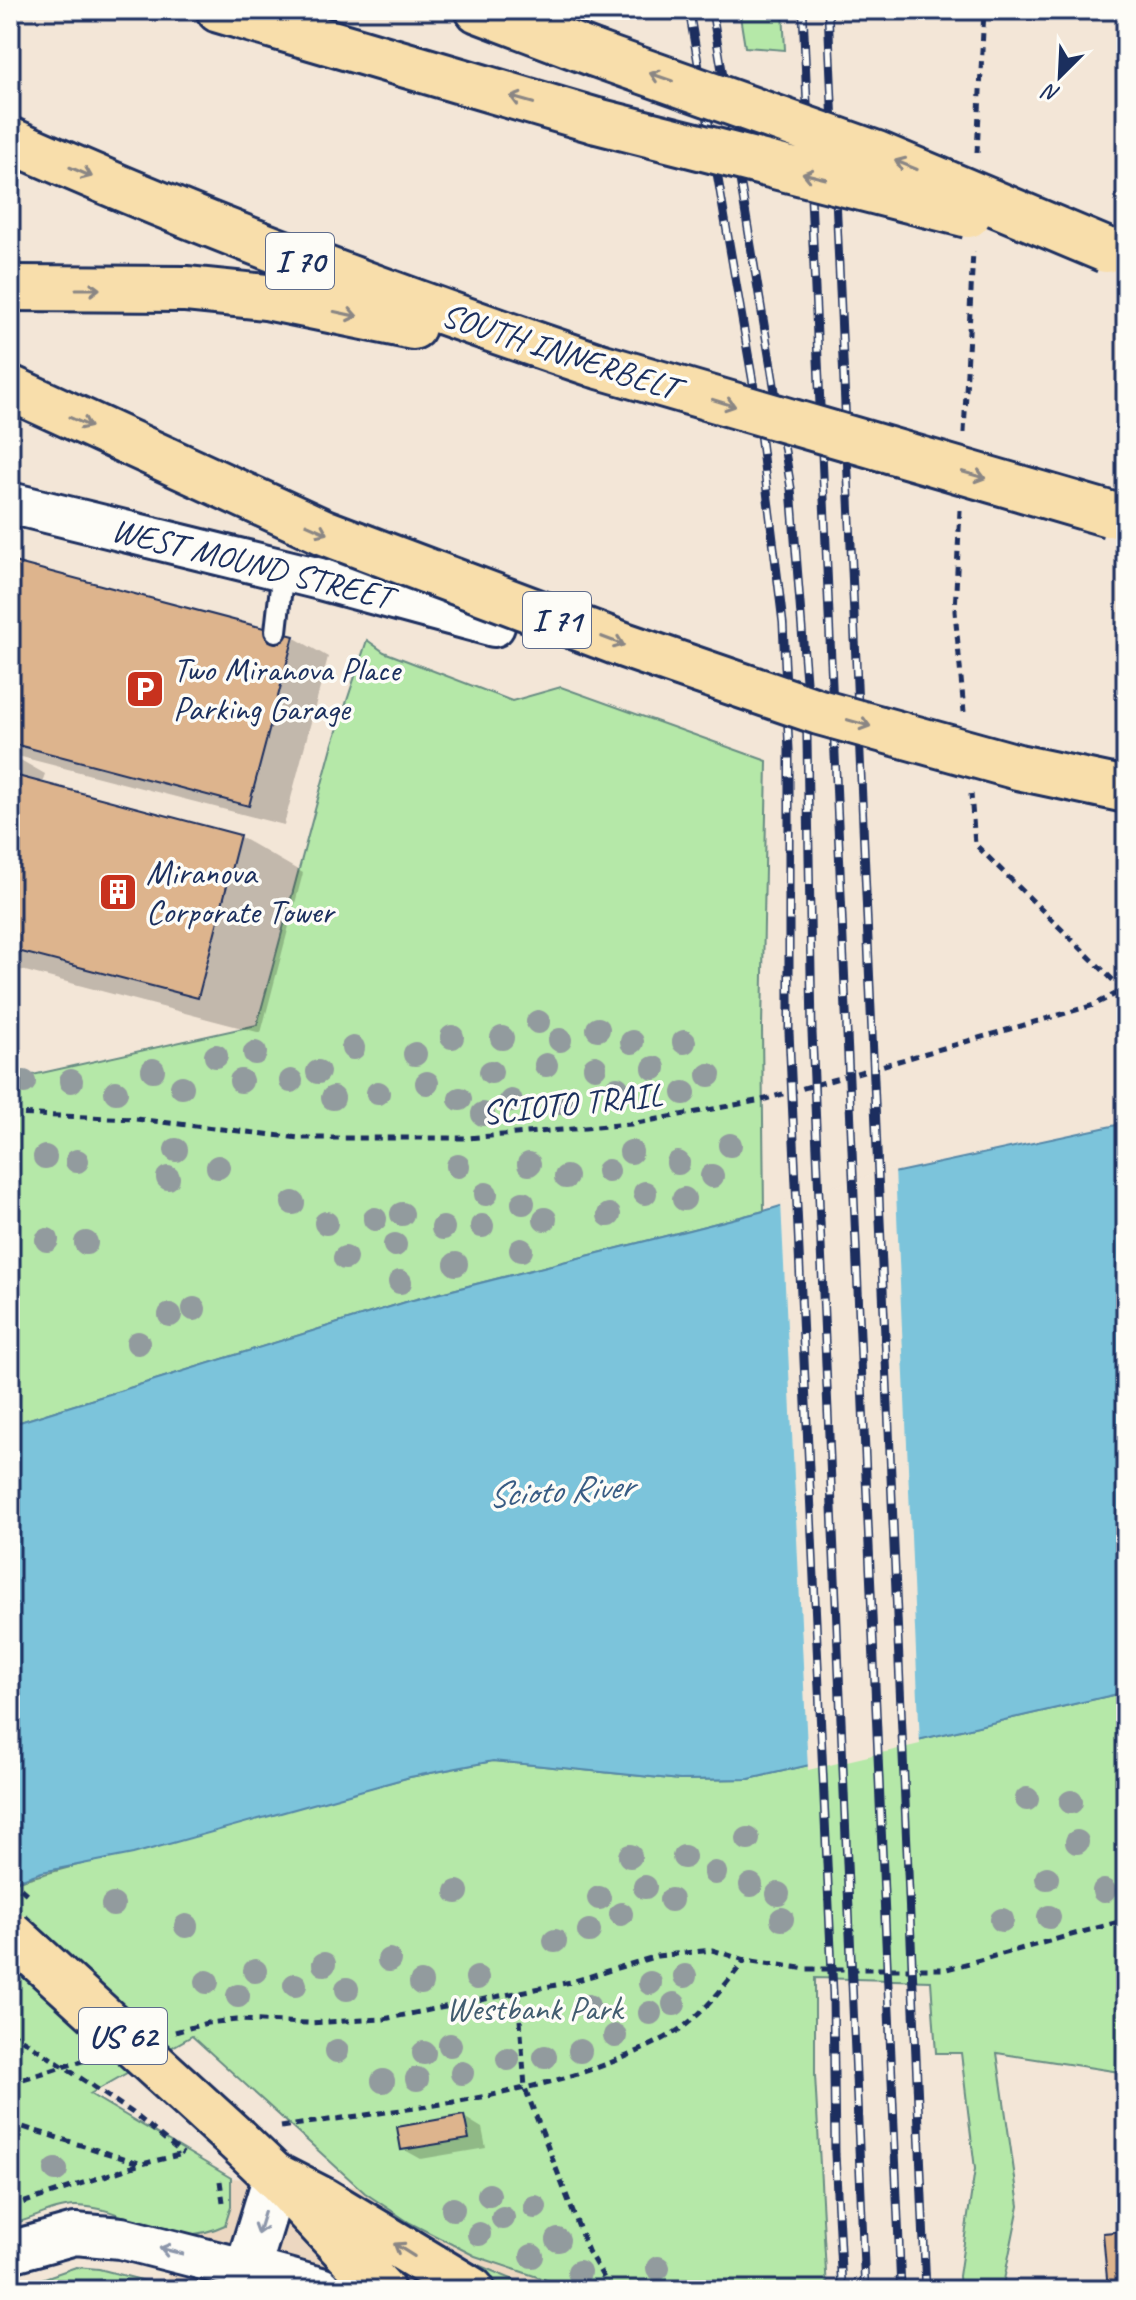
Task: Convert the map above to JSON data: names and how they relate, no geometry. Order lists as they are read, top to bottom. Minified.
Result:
{"streets":{"main road":["I 70","SOUTH INNERBELT","I 71","US 62"],"street":["WEST MOUND STREET"],"path":["SCIOTO TRAIL"]},"water":["Scioto River"],"parks":["Westbank Park"],"places":{"parking":["Two Miranova Place Parking Garage"],"building":["Miranova Corporate Tower"]},"north":"bottom left"}
